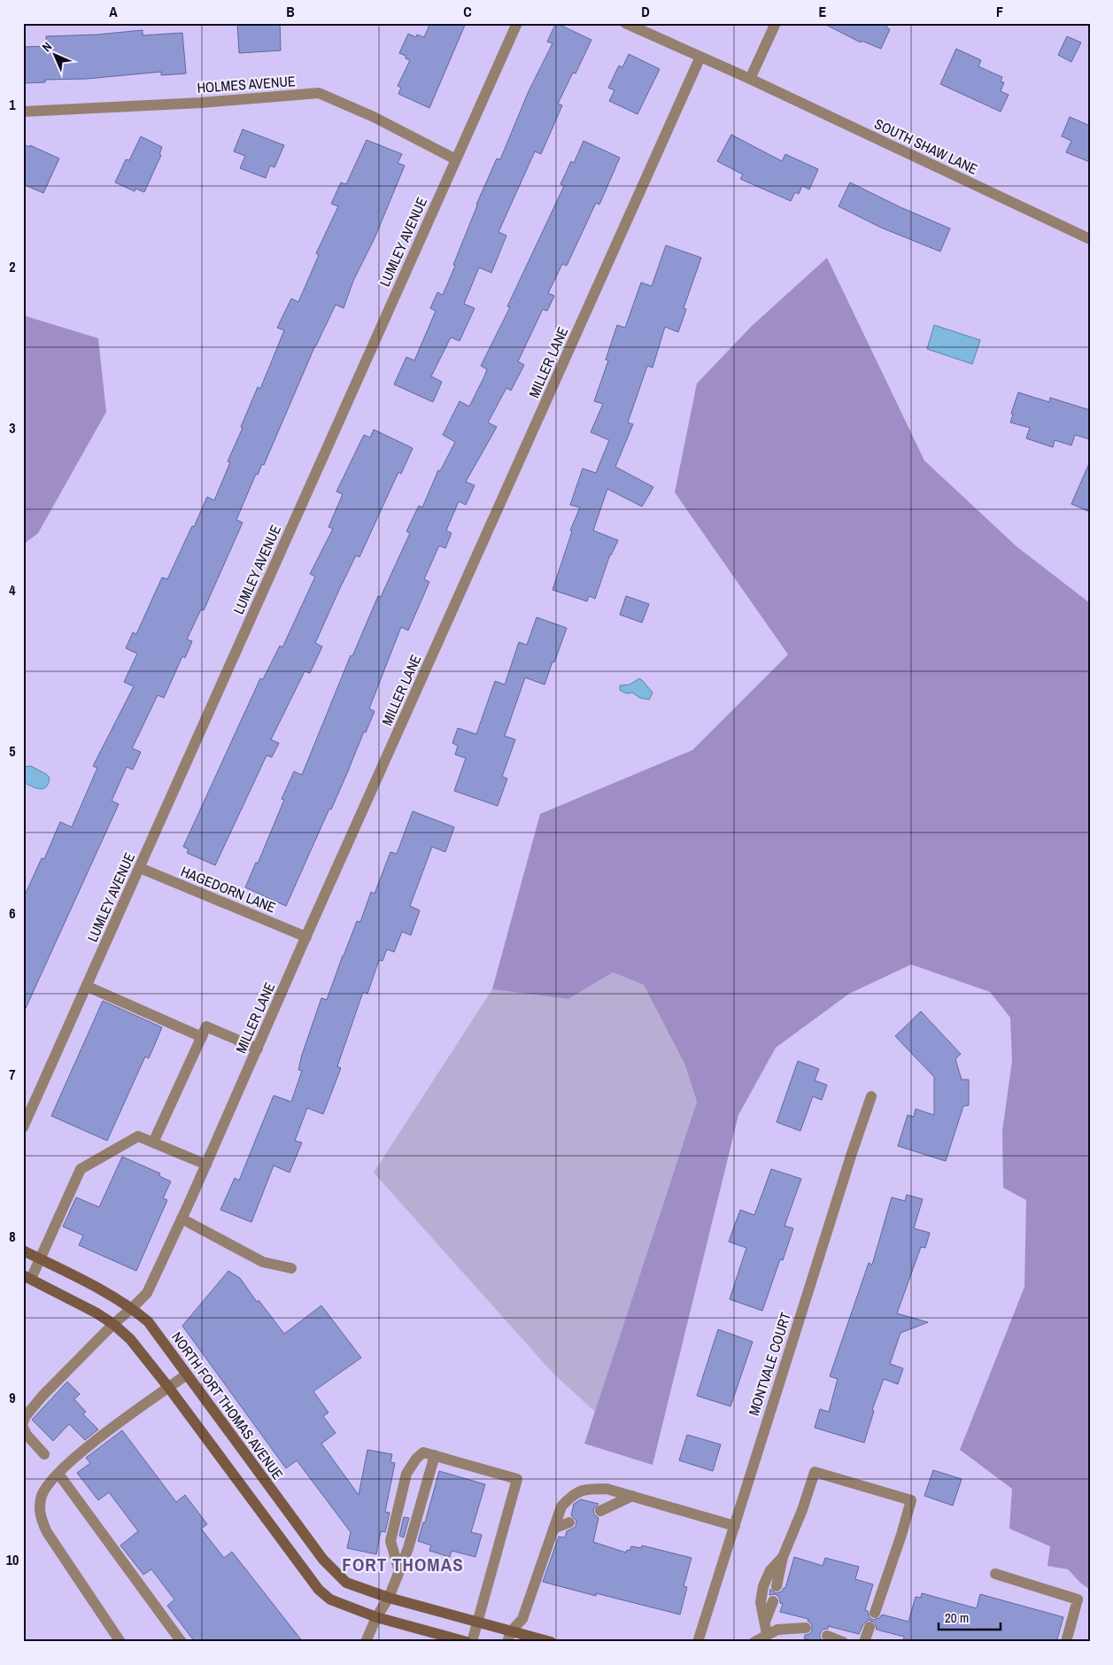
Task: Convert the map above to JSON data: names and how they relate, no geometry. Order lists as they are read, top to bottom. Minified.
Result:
{"streets":{"main road":["NORTH FORT THOMAS AVENUE"],"street":["HOLMES AVENUE","SOUTH SHAW LANE","LUMLEY AVENUE","MILLER LANE","HAGEDORN LANE","MONTVALE COURT"]},"crossings":[["HOLMES AVENUE","LUMLEY AVENUE"],["SOUTH SHAW LANE","MILLER LANE"],["LUMLEY AVENUE","HAGEDORN LANE"],["MILLER LANE","HAGEDORN LANE"],["MILLER LANE","NORTH FORT THOMAS AVENUE"]],"districts":["FORT THOMAS"],"scale_bar":"20 m","north":"top left","grid":{"columns":["A","B","C","D","E","F"],"rows":["1","2","3","4","5","6","7","8","9","10"]}}
